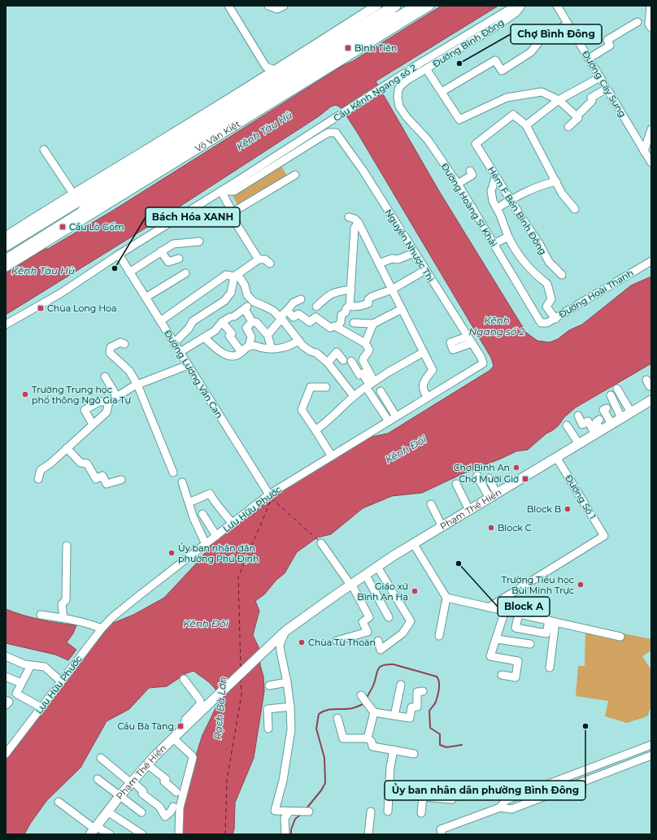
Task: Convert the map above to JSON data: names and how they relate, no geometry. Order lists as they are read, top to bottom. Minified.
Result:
{"streets":{"highway":["Võ Văn Kiệt"],"main road":["Phạm Thế Hiển"],"street":["Đường Bình Đông","Đường Cây Sung","Cầu Kênh Ngang số 2","Đường Hoàng Sĩ Khải","Hẻm F Bến Bình Đông","Nguyễn Nhược Thị","Đường Hoài Thanh","Đường Lương Văn Can","Đường Số 1","Lưu Hữu Phước"]},"crossings":[["Đường Bình Đông","Đường Hoàng Sĩ Khải"],["Cầu Kênh Ngang số 2","Nguyễn Nhược Thị"],["Đường Hoàng Sĩ Khải","Đường Hoài Thanh"],["Nguyễn Nhược Thị","Lưu Hữu Phước"],["Đường Lương Văn Can","Lưu Hữu Phước"],["Đường Số 1","Phạm Thế Hiển"]],"water":["Kênh Tàu Hủ","Kênh Ngang số 2","Kênh Đôi","Rạch Bà Lớn"],"places":{"transit":["Bình Tiên","Cầu Lò Gốm","Chùa Long Hoa","Chợ Mười Giờ","Cầu Bà Tàng"],"other":["Chợ Bình Đông","Bách Hóa XANH","Trường Trung học phổ thông Ngô Gia Tự","Chợ Bình An","Block B","Block C","Ủy ban nhân dân phường Phú Định","Block A","Trường Tiểu học Bùi Minh Trực","Giáo xứ Bình An Hạ","Chùa Từ Thoàn","Ủy ban nhân dân phường Bình Đông"]}}
